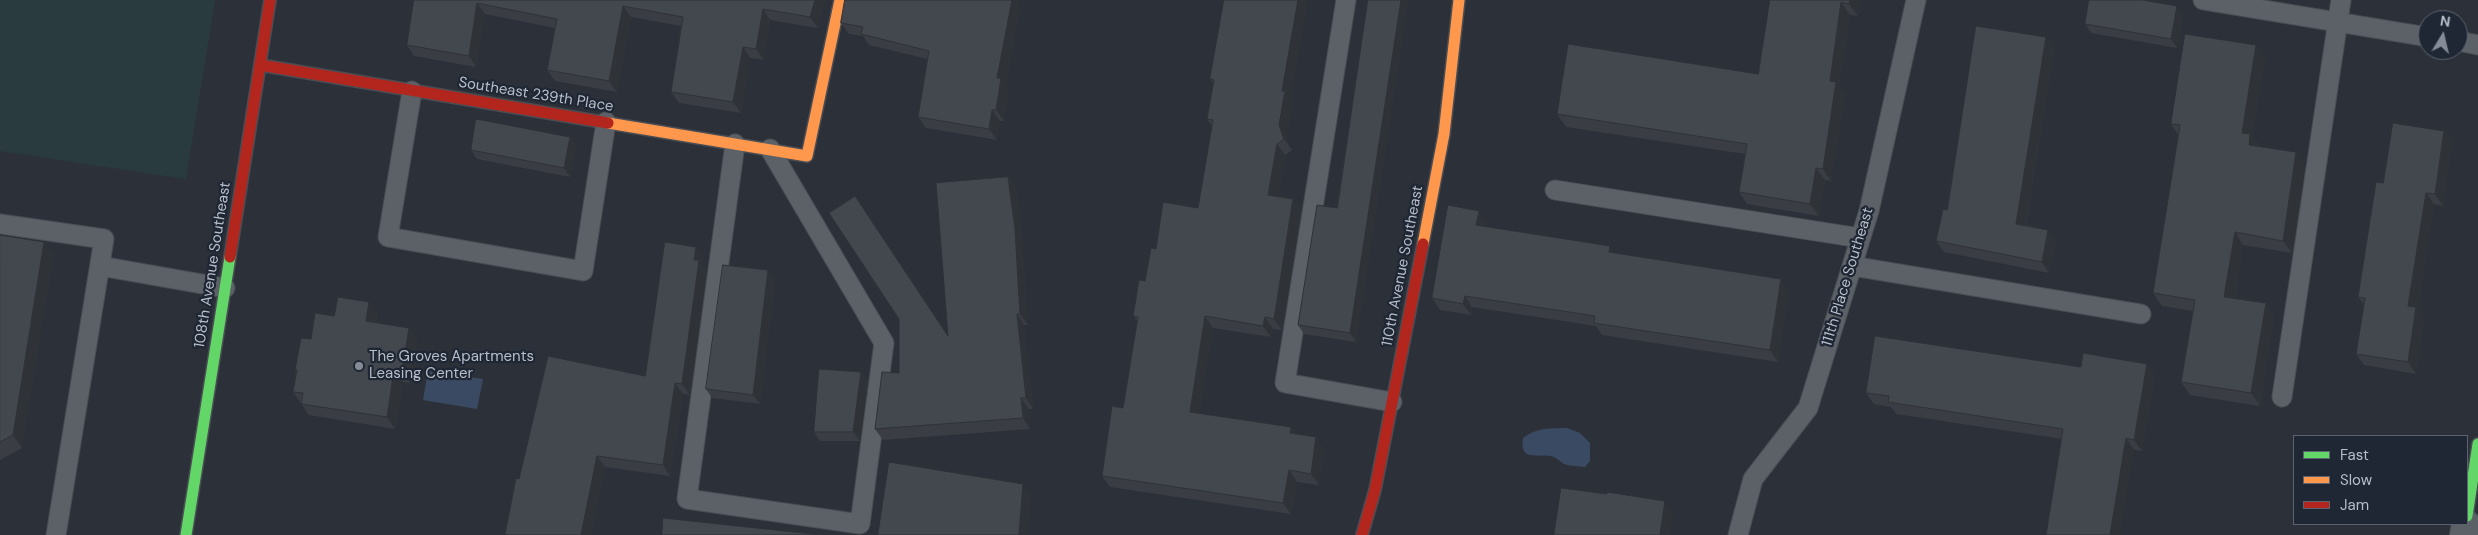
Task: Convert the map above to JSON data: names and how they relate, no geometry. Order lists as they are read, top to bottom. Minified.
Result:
{"streets":{"street":["Southeast 239th Place","108th Avenue Southeast","110th Avenue Southeast"],"lane":["111th Place Southeast"]},"crossings":[["Southeast 239th Place","108th Avenue Southeast"]],"places":["The Groves Apartments Leasing Center"],"legend":["Fast","Slow","Jam"],"north":"top"}
